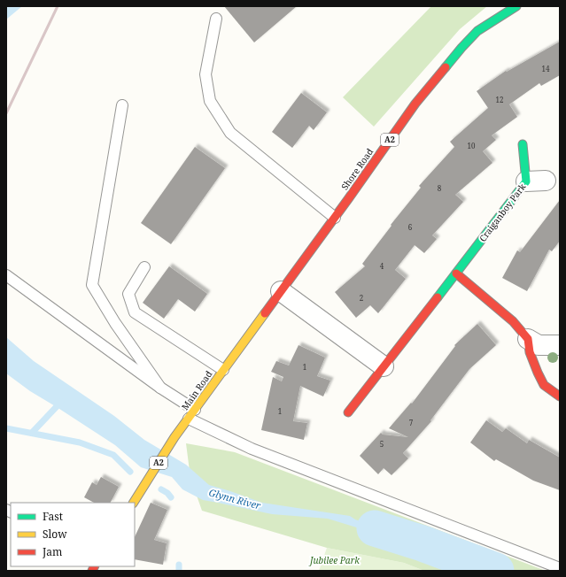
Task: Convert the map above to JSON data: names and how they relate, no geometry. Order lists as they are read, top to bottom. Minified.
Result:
{"streets":{"main road":["A2","Shore Road","Craiganboy Park","Main Road"]},"crossings":[["Shore Road","Main Road"]],"water":["Glynn River"],"parks":["Jubilee Park"],"house_numbers":["14","12","10","8","6","4","2","1","1","7","5"],"legend":["Fast","Slow","Jam"]}
